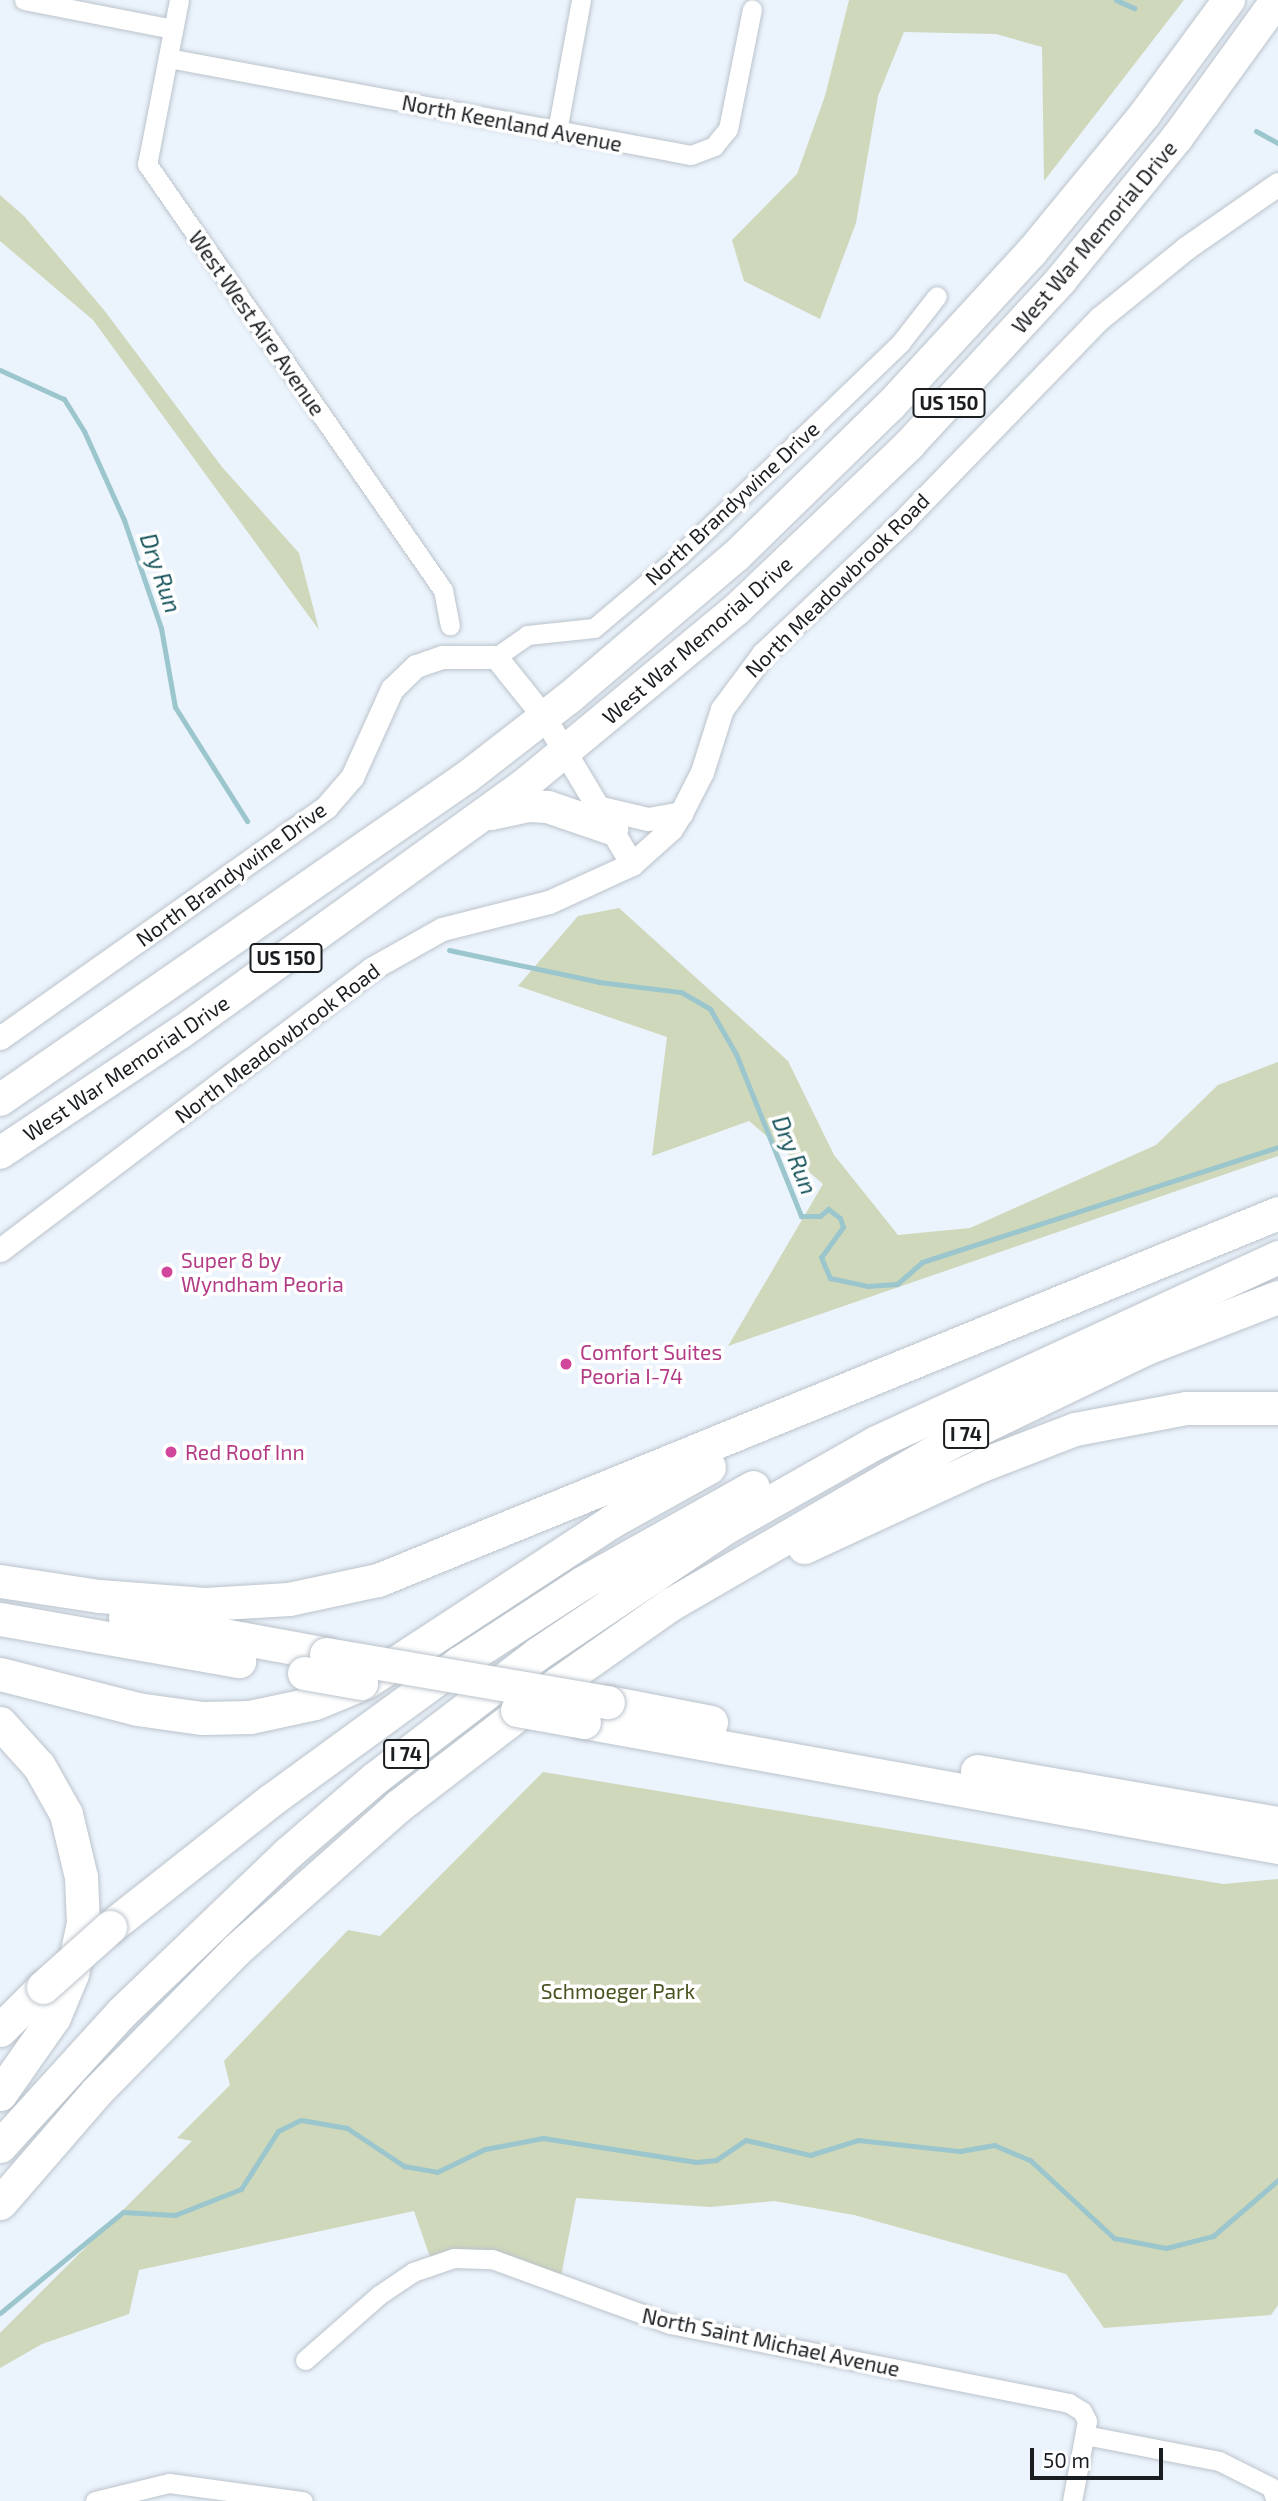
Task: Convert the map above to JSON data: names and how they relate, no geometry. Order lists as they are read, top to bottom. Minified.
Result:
{"streets":{"highway":["West War Memorial Drive","US 150","I 74"],"street":["North Keenland Avenue","West West Aire Avenue","North Brandywine Drive","North Meadowbrook Road","North Saint Michael Avenue"]},"crossings":[["North Keenland Avenue","West West Aire Avenue"]],"water":["Dry Run"],"parks":["Schmoeger Park"],"places":["Super 8 by Wyndham Peoria","Comfort Suites Peoria I-74","Red Roof Inn"],"scale_bar":"50 m"}
